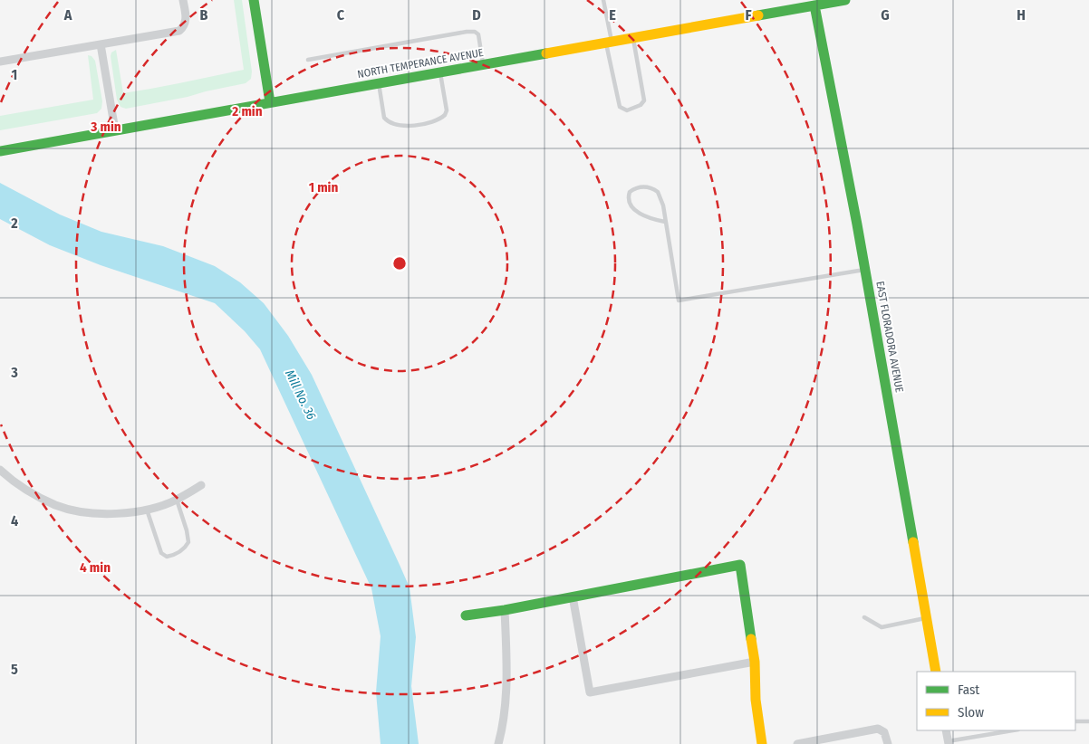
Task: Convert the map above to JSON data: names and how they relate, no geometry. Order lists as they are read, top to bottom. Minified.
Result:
{"streets":{"street":["NORTH TEMPERANCE AVENUE","EAST FLORADORA AVENUE"]},"crossings":[["NORTH TEMPERANCE AVENUE","EAST FLORADORA AVENUE"]],"water":["Mill No. 36"],"legend":["Fast","Slow"],"grid":{"columns":["A","B","C","D","E","F","G","H"],"rows":["1","2","3","4","5"]},"rings":["2 min","3 min","1 min","4 min"]}
